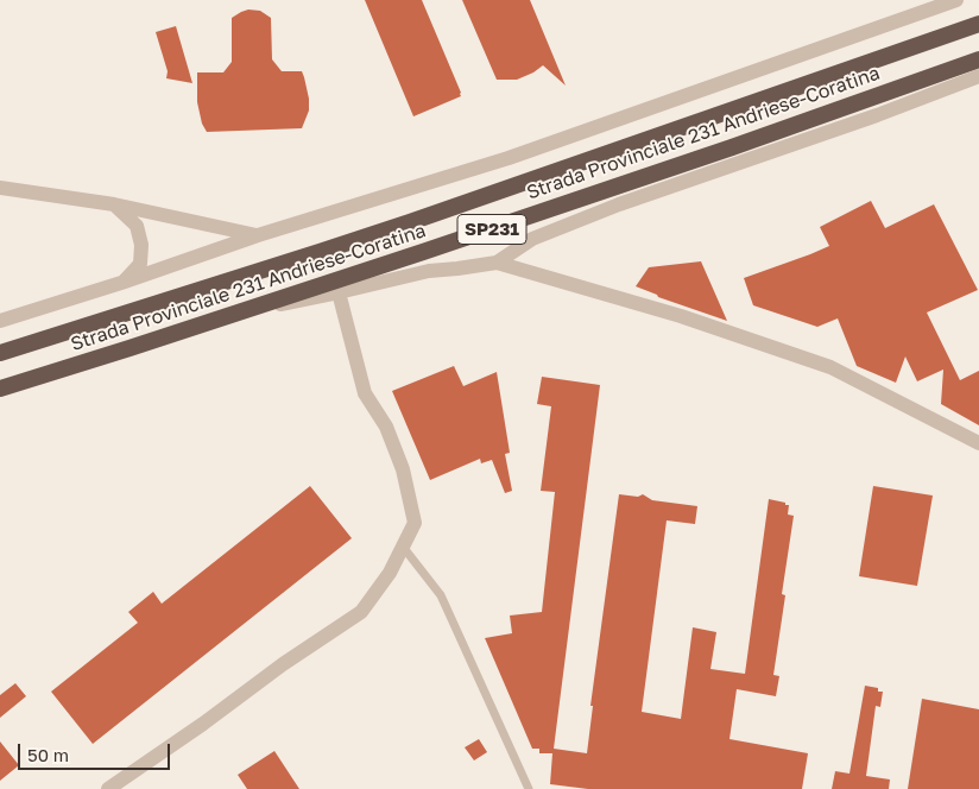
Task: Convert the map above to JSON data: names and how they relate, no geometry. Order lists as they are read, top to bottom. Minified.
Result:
{"streets":{"highway":["Strada Provinciale 231 Andriese-Coratina","SP231"]},"scale_bar":"50 m"}
